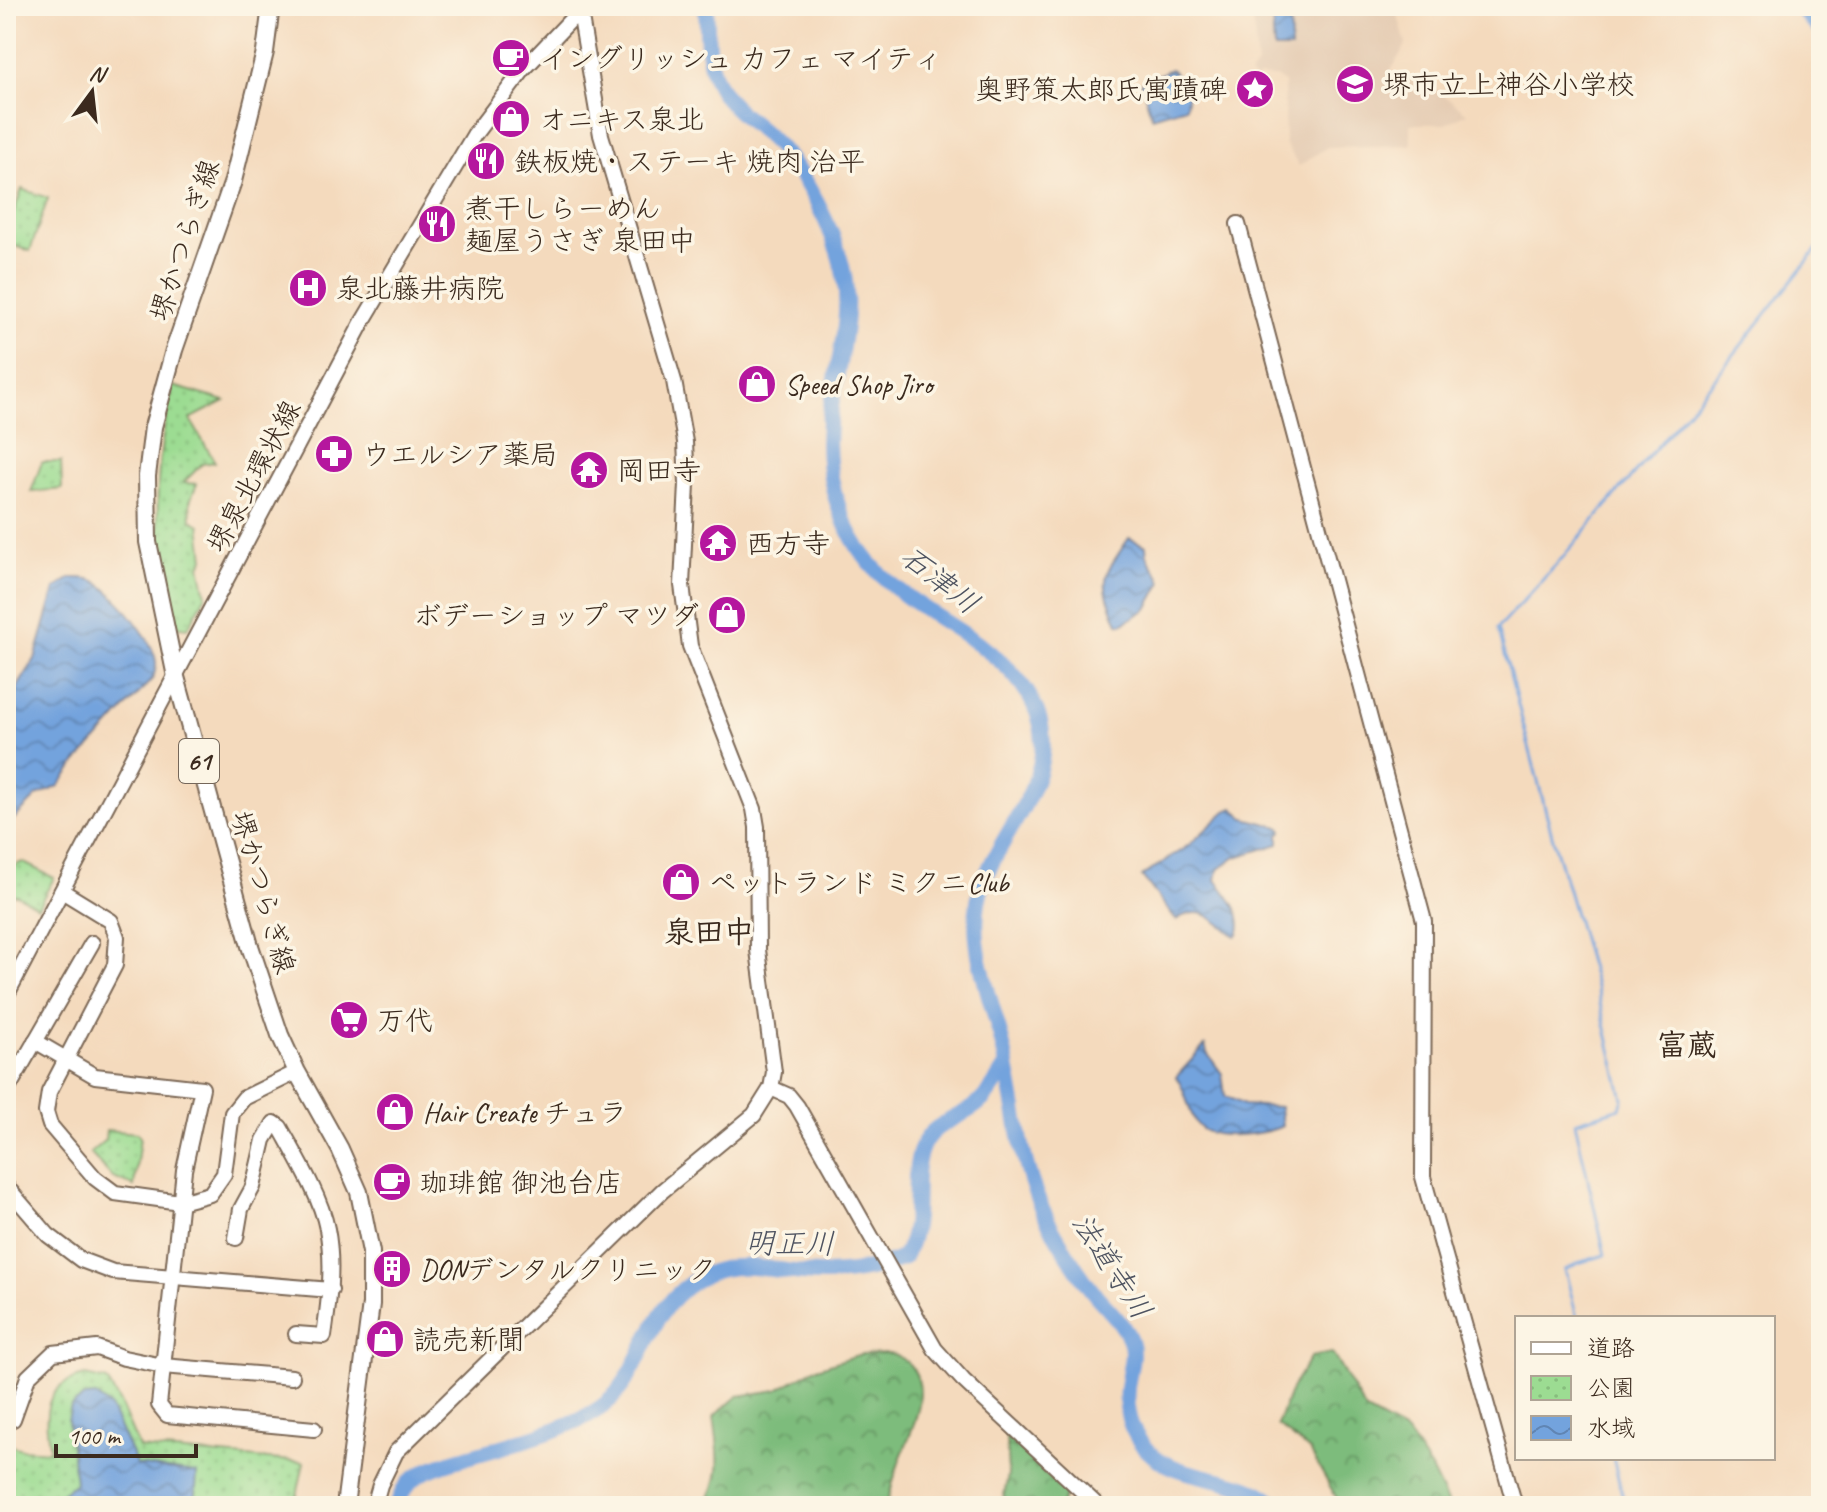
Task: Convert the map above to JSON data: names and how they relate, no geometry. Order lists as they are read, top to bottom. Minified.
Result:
{"streets":{"main road":["堺かつらぎ線","61"],"street":["堺泉北環状線"]},"crossings":[["堺かつらぎ線","堺泉北環状線"]],"districts":["泉田中","富蔵"],"water":["石津川","明正川","法道寺川"],"places":{"cafe":["イングリッシュ カフェ マイティ","珈琲館 御池台店"],"school or university":["堺市立上神谷小学校"],"place":["奥野策太郎氏寓蹟碑"],"shop":["オニキス泉北","Speed Shop Jiro","ボデーショップ マツダ","ペットランド ミクニClub","Hair Create チュラ","読売新聞"],"restaurant":["鉄板焼・ステーキ 焼肉 治平","煮干しらーめん 麺屋うさぎ 泉田中"],"hospital":["泉北藤井病院"],"pharmacy":["ウエルシア薬局"],"temple":["岡田寺","西方寺"],"supermarket":["万代"],"building":["DONデンタルクリニック"]},"legend":["道路","公園","水域"],"scale_bar":"100 m","north":"top"}
